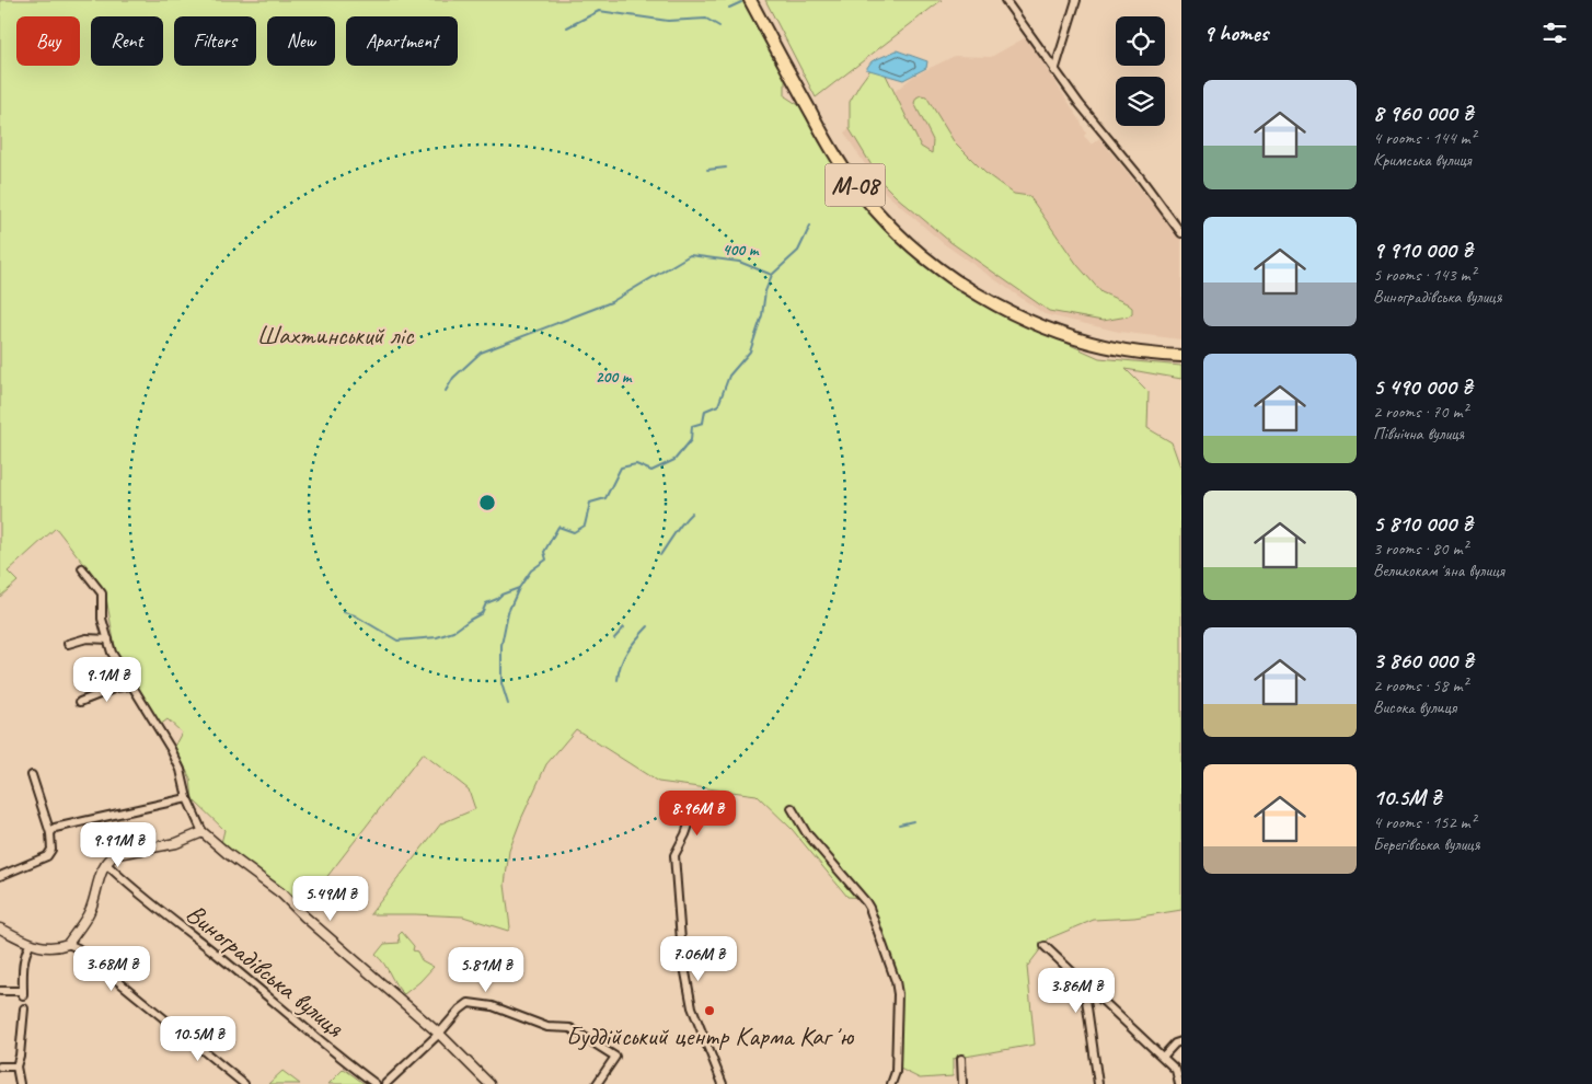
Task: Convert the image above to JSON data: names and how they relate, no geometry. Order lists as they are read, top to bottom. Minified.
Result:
{"streets":{"highway":["М-08"],"street":["Виноградівська вулиця"]},"parks":["Шахтинський ліс"],"places":["Буддійський центр Карма Кагʼю"],"page":{"heading":"9 homes","chip":["Buy","Rent","Filters","New","Apartment"],"list":[{"name":"8 960 000 ₴","note":"4 rooms · 144 m² · Кримська вулиця"},{"name":"9 910 000 ₴","note":"5 rooms · 143 m² · Виноградівська вулиця"},{"name":"5 490 000 ₴","note":"2 rooms · 70 m² · Північна вулиця"},{"name":"5 810 000 ₴","note":"3 rooms · 80 m² · Великокамʼяна вулиця"},{"name":"3 860 000 ₴","note":"2 rooms · 58 m² · Висока вулиця"},{"name":"10.5M ₴","note":"4 rooms · 152 m² · Берегівська вулиця"}],"price":["9.1M ₴","8.96M ₴","9.91M ₴","5.49M ₴","7.06M ₴","3.68M ₴","5.81M ₴","3.86M ₴","10.5M ₴"]},"rings":["400 m","200 m"]}
